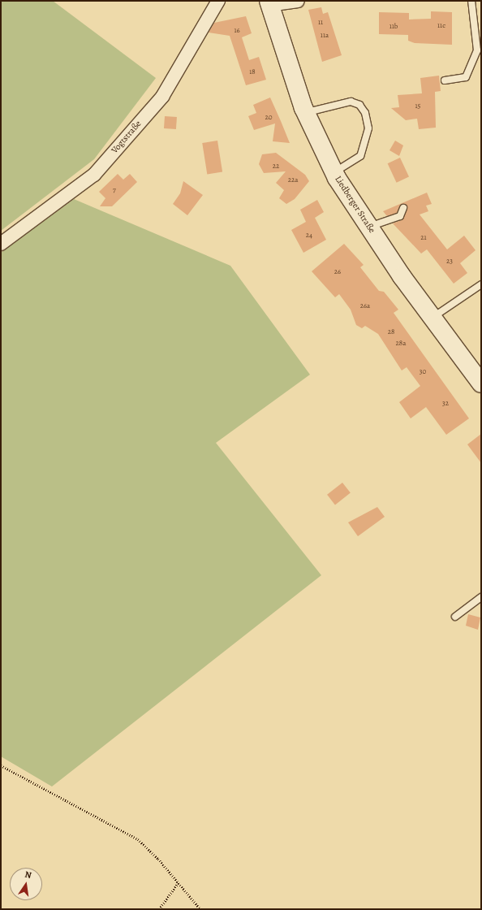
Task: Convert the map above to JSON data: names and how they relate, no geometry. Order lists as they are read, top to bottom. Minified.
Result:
{"streets":{"main road":["Liedberger Straße"],"street":["Vogtstraße"]},"house_numbers":["11","11c","11b","16","11a","18","15","20","22","22a","7","24","21","23","26","26a","28","28a","30","32"],"north":"top"}
